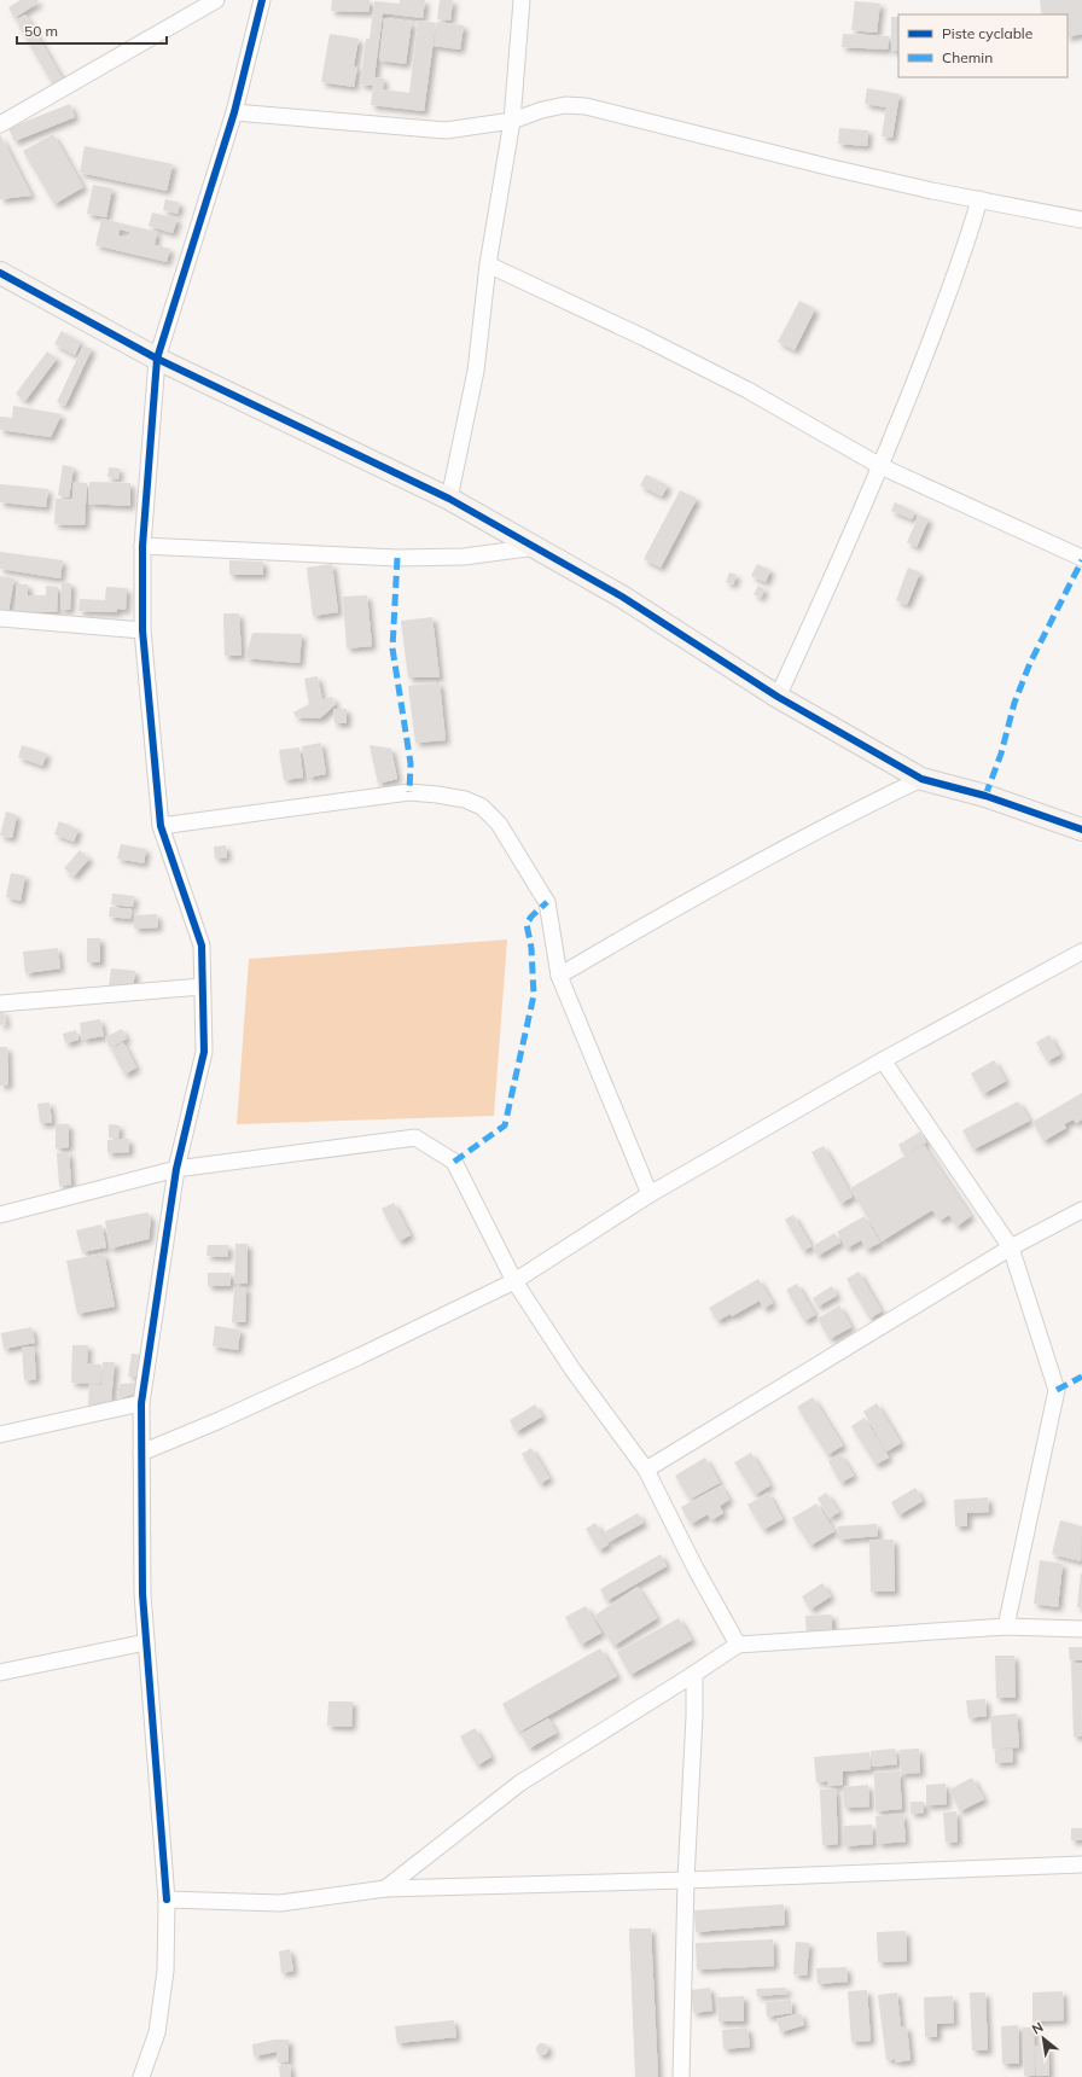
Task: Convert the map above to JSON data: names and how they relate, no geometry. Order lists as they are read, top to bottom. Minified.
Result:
{"legend":["Piste cyclable","Chemin"],"scale_bar":"50 m","north":"top left"}
